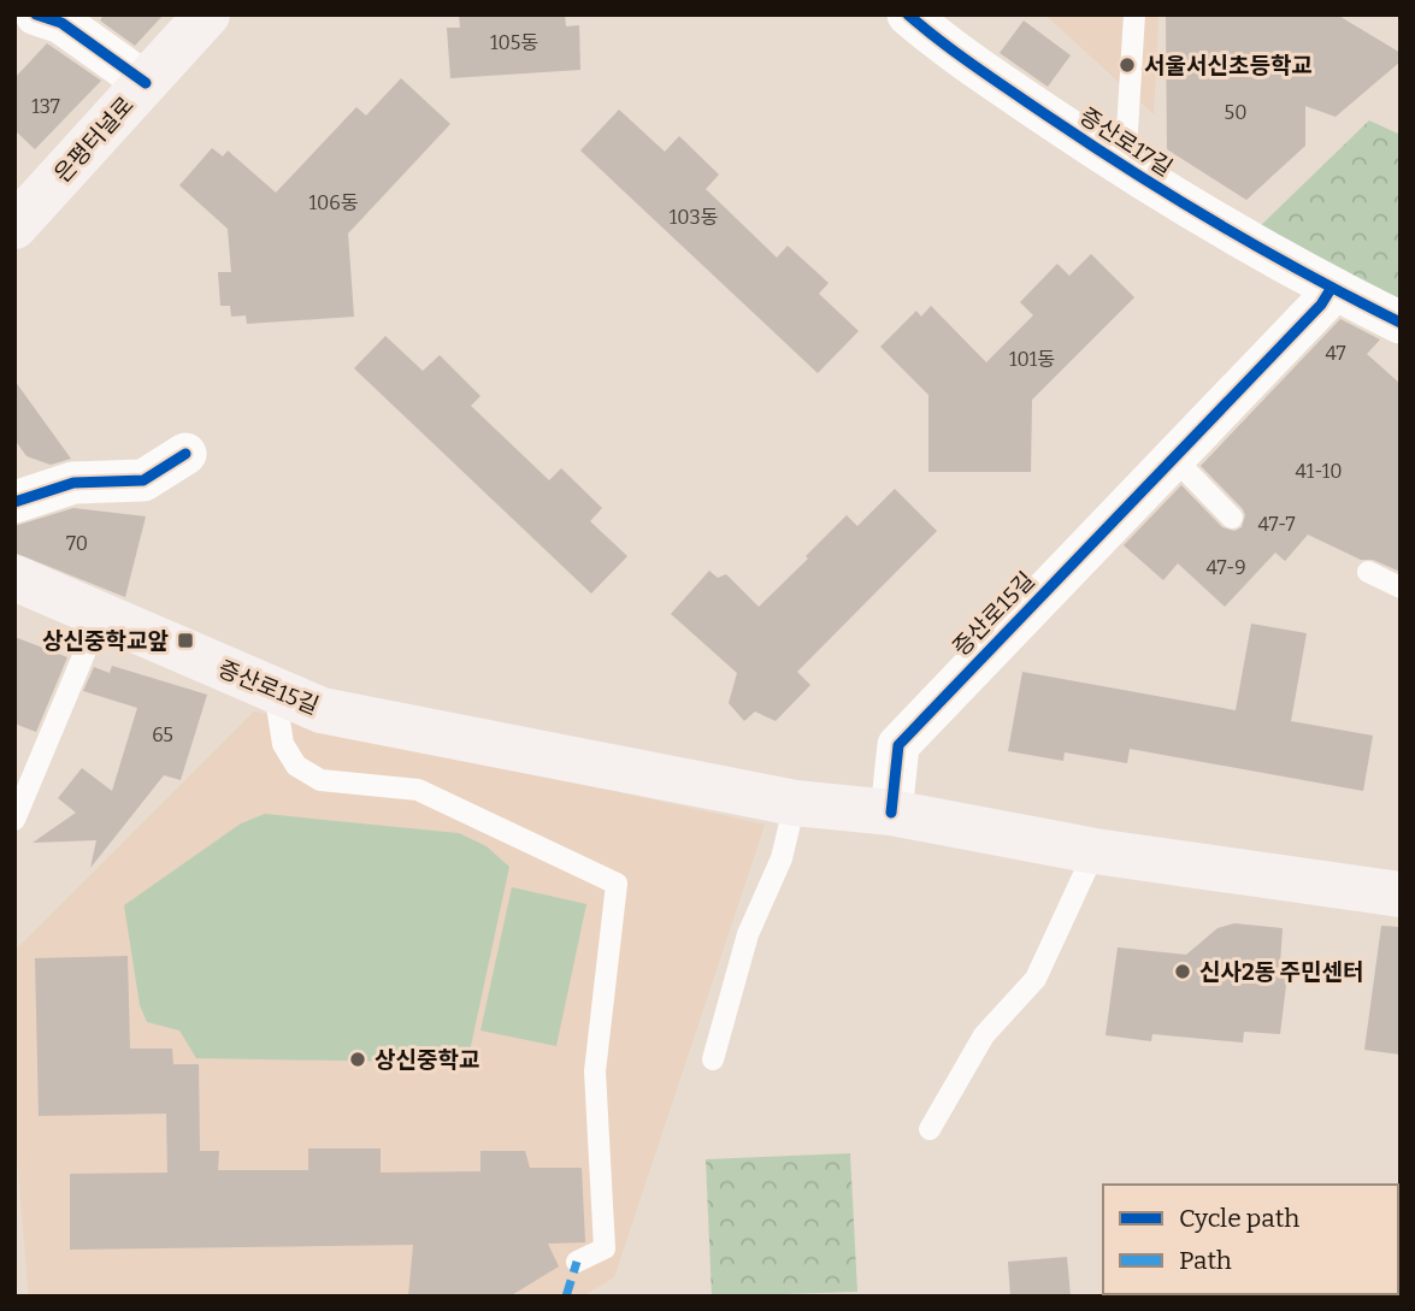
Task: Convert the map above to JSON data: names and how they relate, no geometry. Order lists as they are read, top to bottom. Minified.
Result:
{"streets":{"main road":["은평터널로","증산로15길"],"street":["증산로17길"]},"places":{"other":["서울서신초등학교","신사2동 주민센터","상신중학교"],"transit":["상신중학교앞"]},"house_numbers":["105동","137","50","106동","103동","47","101동","41-10","47-7","70","47-9","65"],"legend":["Cycle path","Path"]}
